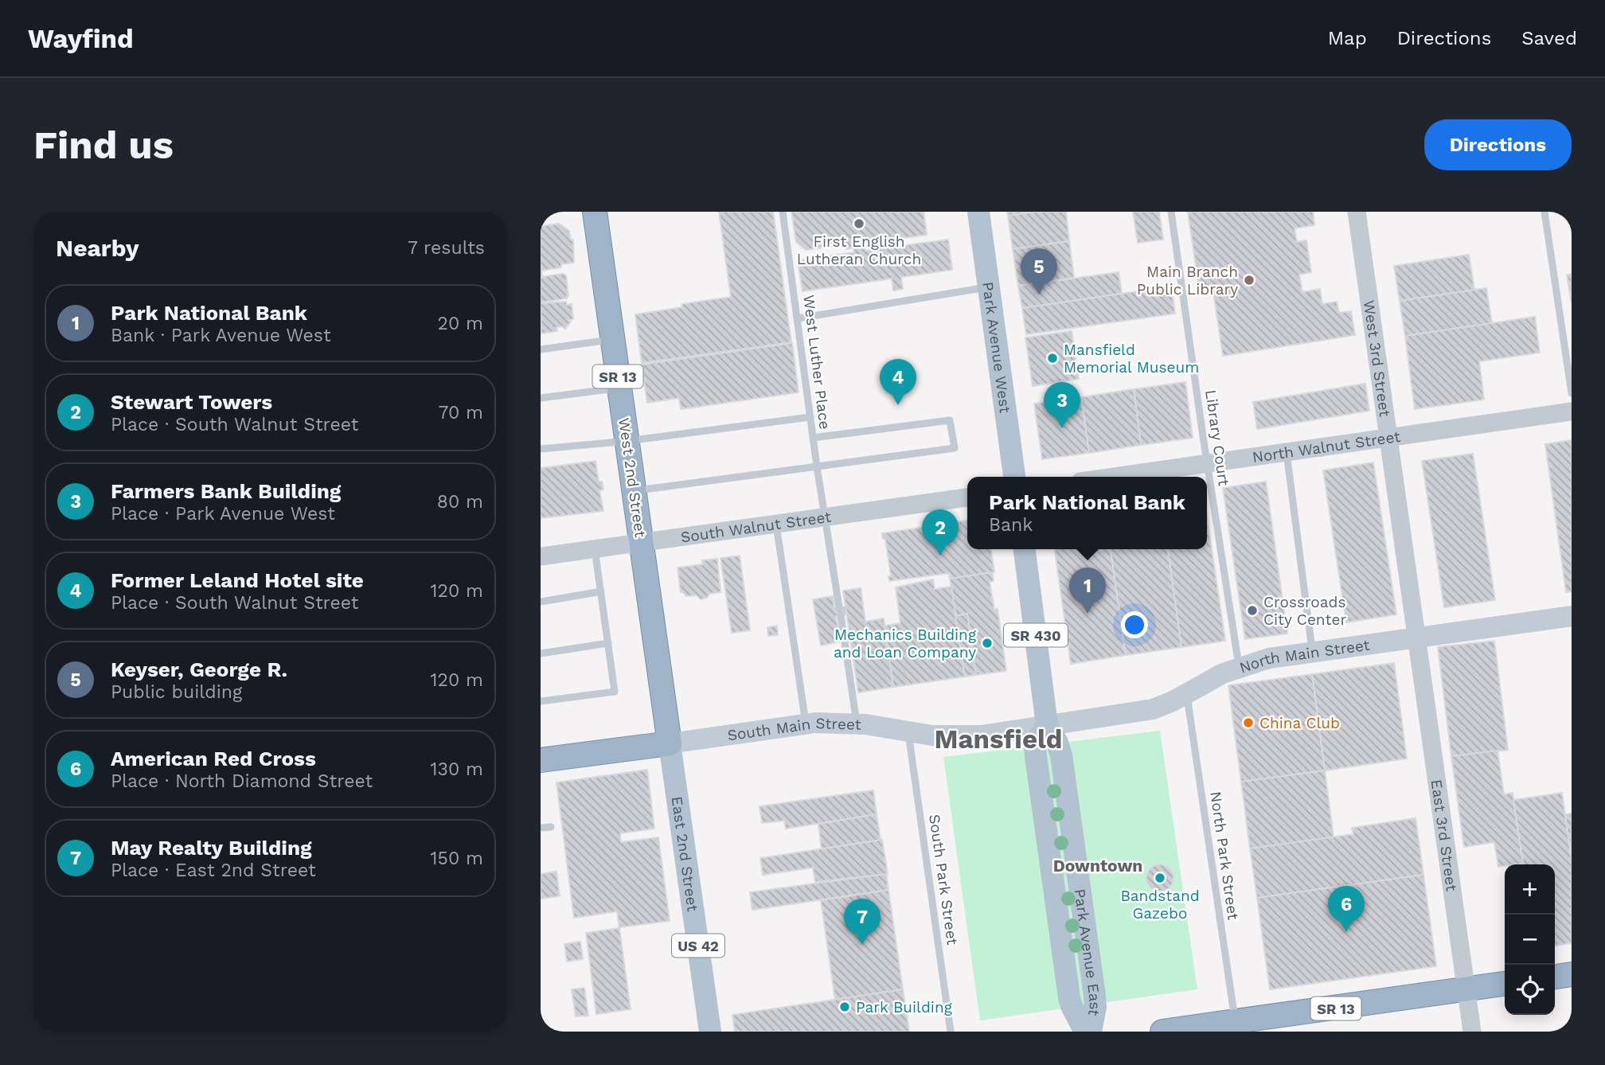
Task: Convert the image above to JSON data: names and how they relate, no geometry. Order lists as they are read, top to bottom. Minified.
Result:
{"streets":{"highway":["SR 13","West 2nd Street","South Main Street"],"main road":["Park Avenue West","SR 430","North Main Street","East 2nd Street","US 42","Park Avenue East"],"street":["West 3rd Street","North Walnut Street","South Walnut Street","East 3rd Street"],"lane":["West Luther Place","Library Court","North Park Street","South Park Street"]},"crossings":[["West 3rd Street","North Walnut Street"],["West 3rd Street","North Main Street"],["West 3rd Street","East 3rd Street"],["West Luther Place","South Walnut Street"],["West Luther Place","South Main Street"],["SR 13","East 3rd Street"],["SR 13","North Park Street"],["Library Court","North Walnut Street"],["Library Court","North Main Street"],["West 2nd Street","South Walnut Street"],["West 2nd Street","South Main Street"],["West 2nd Street","East 2nd Street"],["SR 430","North Main Street"],["SR 430","South Main Street"],["SR 430","Park Avenue East"],["North Main Street","South Main Street"],["North Main Street","East 3rd Street"],["North Main Street","North Park Street"],["North Main Street","Park Avenue East"],["South Main Street","East 2nd Street"],["South Main Street","South Park Street"],["South Main Street","Park Avenue East"]],"districts":["Mansfield","Downtown"],"places":["First English Lutheran Church","Main Branch Public Library","Mansfield Memorial Museum","Crossroads City Center","Mechanics Building and Loan Company","China Club","Bandstand Gazebo","Park Building"],"page":{"header":"Wayfind","nav":["Map","Directions","Saved"],"buttons":"Directions","title":"Find us","heading":["Nearby","7 results"],"pins":["5","4","3","2","1","6","7"],"list":[{"mark":"1","name":"Park National Bank","note":"Bank · Park Avenue West","value":"20 m"},{"mark":"2","name":"Stewart Towers","note":"Place · South Walnut Street","value":"70 m"},{"mark":"3","name":"Farmers Bank Building","note":"Place · Park Avenue West","value":"80 m"},{"mark":"4","name":"Former Leland Hotel site","note":"Place · South Walnut Street","value":"120 m"},{"mark":"5","name":"Keyser, George R.","note":"Public building","value":"120 m"},{"mark":"6","name":"American Red Cross","note":"Place · North Diamond Street","value":"130 m"},{"mark":"7","name":"May Realty Building","note":"Place · East 2nd Street","value":"150 m"}],"popup":["Park National Bank","Bank"],"map_buttons":["+","−"]}}
